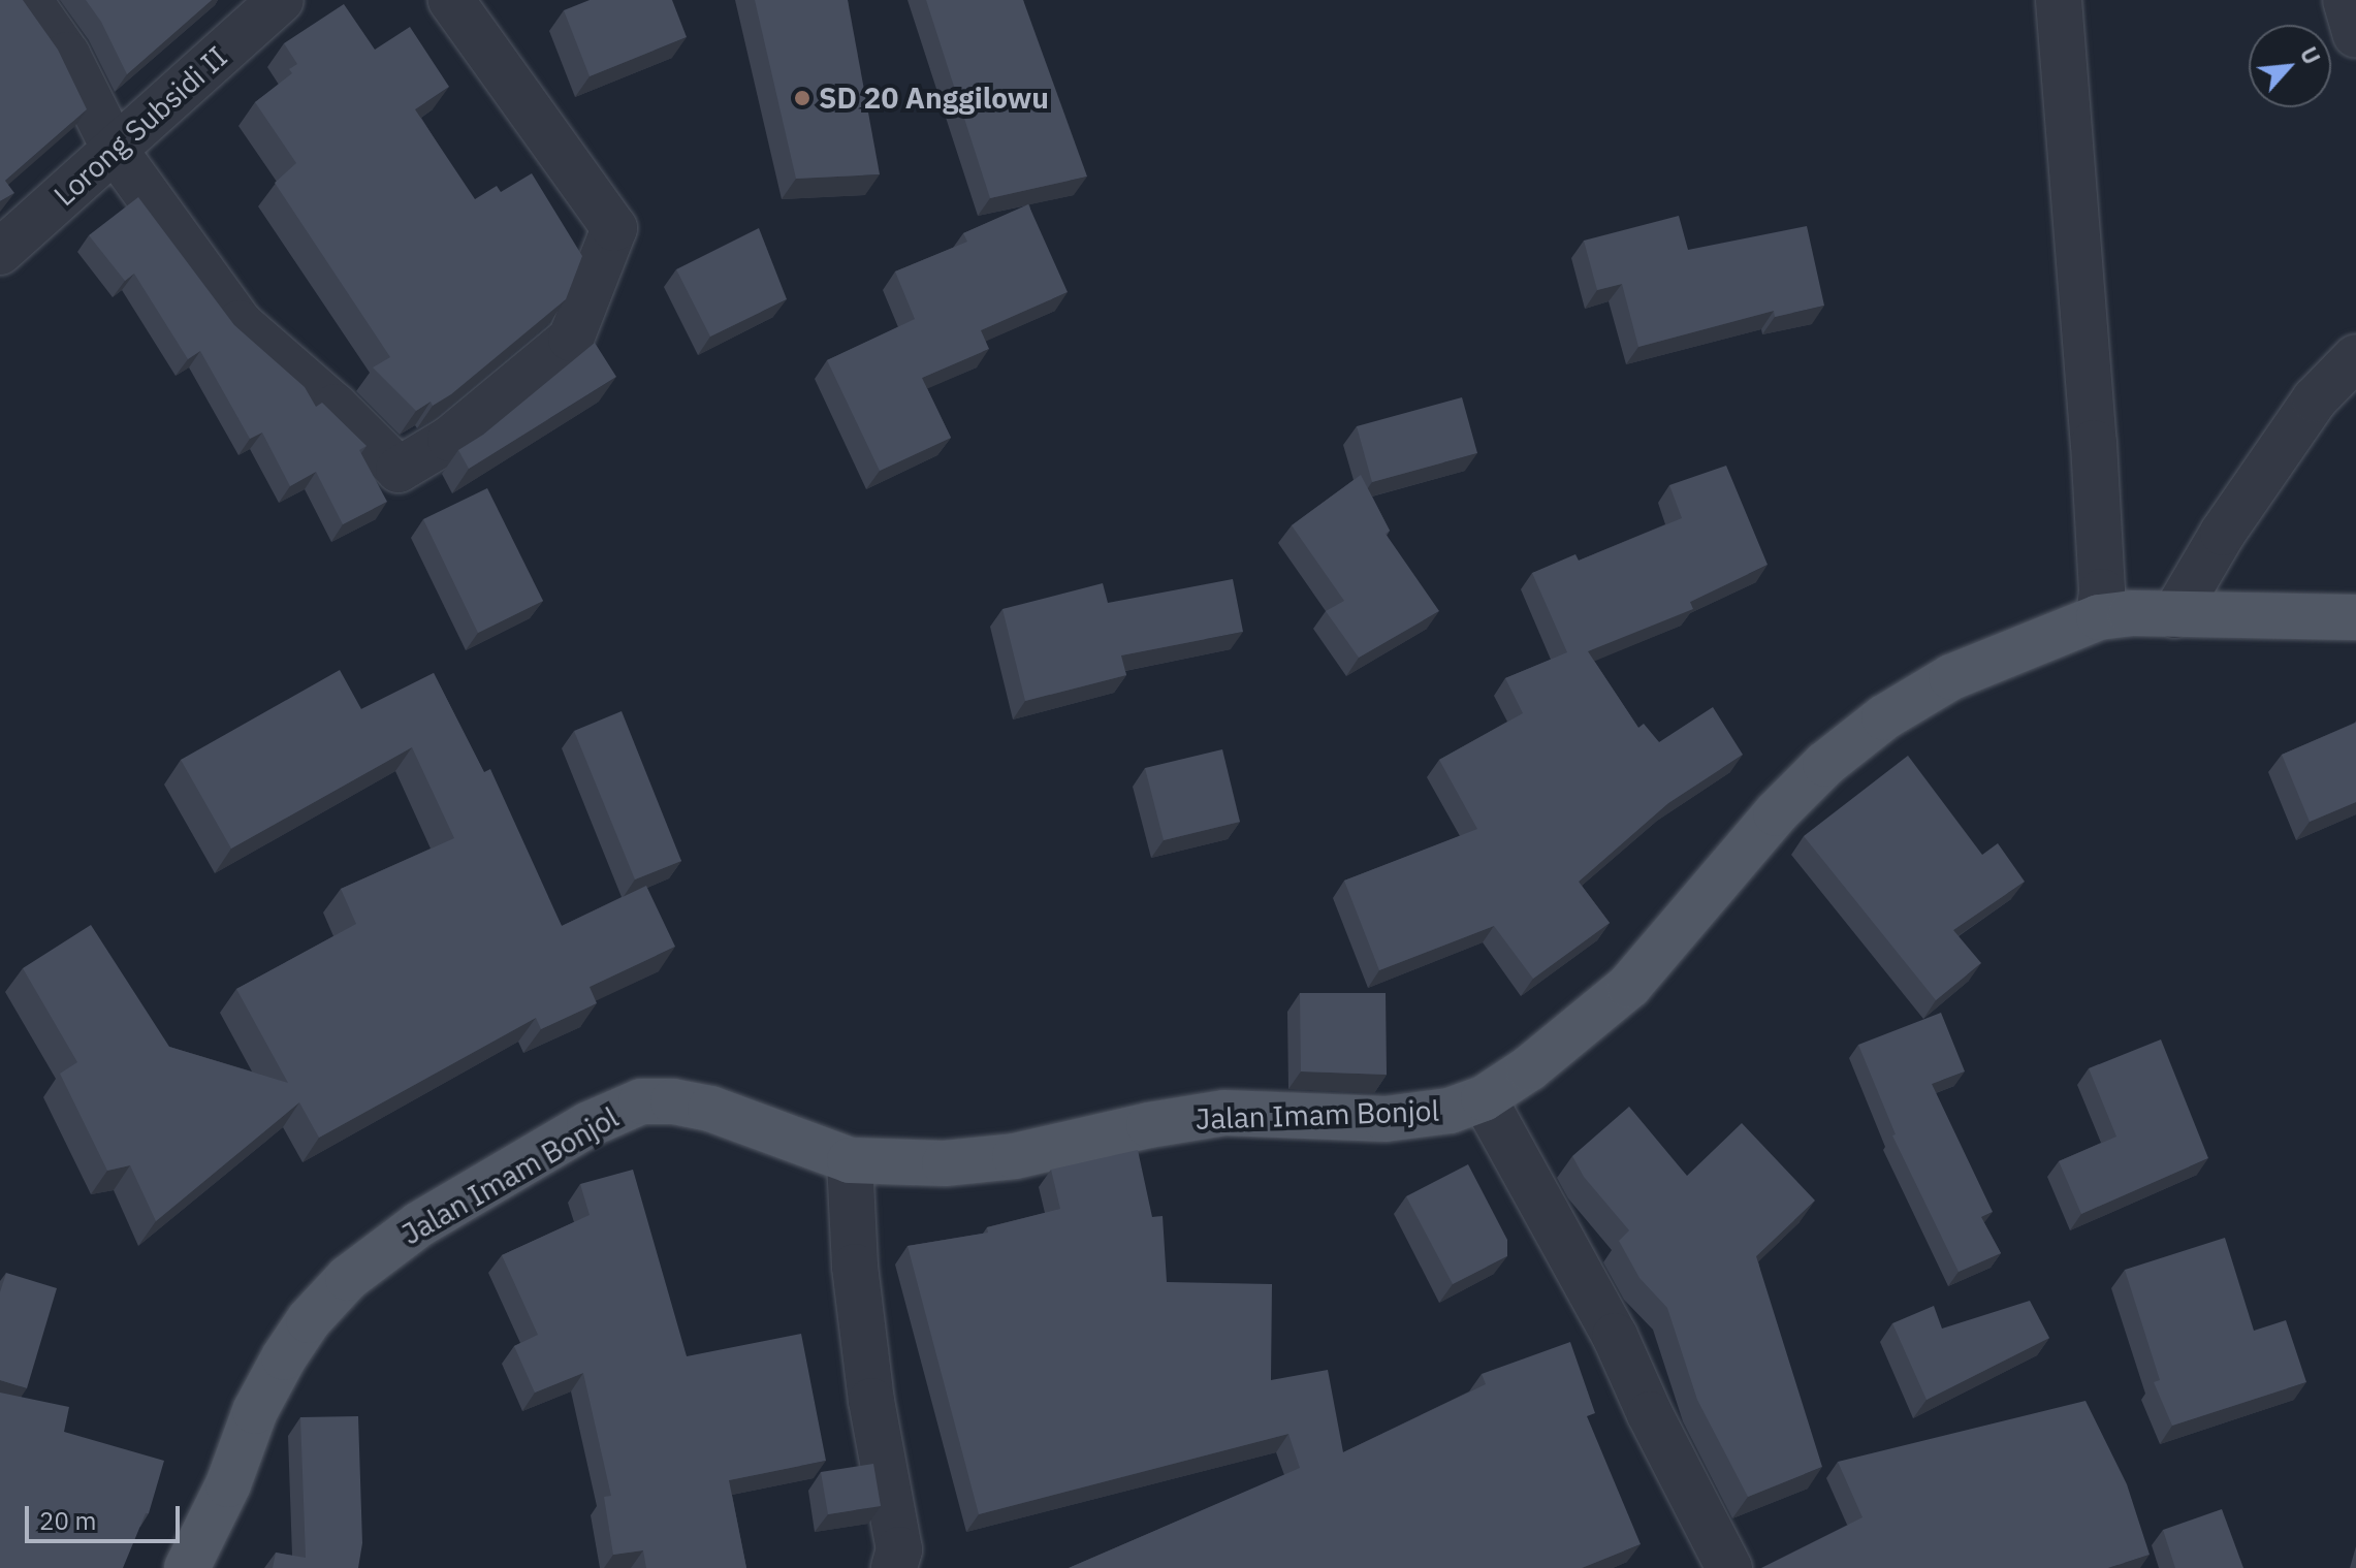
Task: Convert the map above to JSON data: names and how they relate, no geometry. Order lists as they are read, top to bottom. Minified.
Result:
{"streets":{"main road":["Jalan Imam Bonjol"],"street":["Lorong Subsidi II"]},"places":["SD 20 Anggilowu"],"scale_bar":"20 m","north":"top right"}
